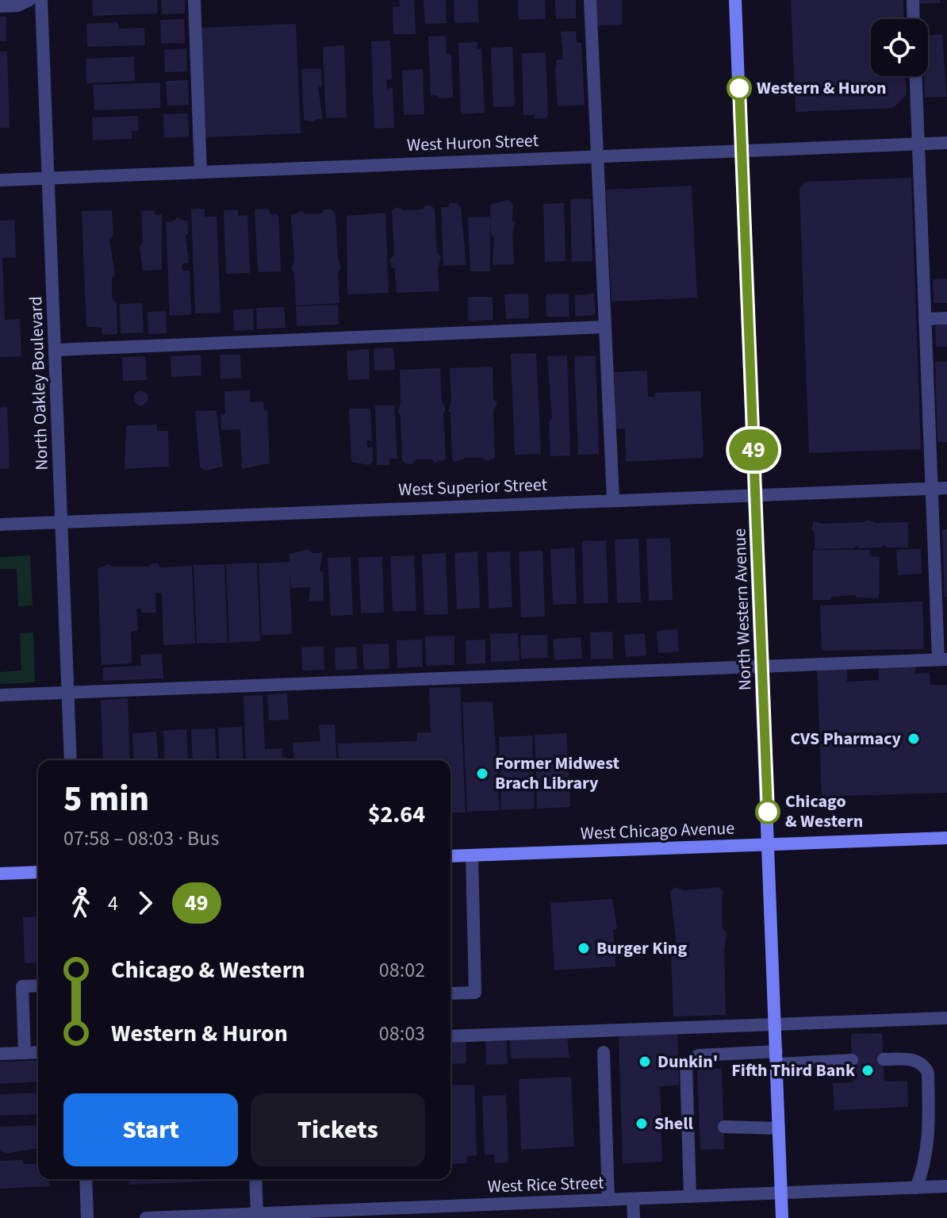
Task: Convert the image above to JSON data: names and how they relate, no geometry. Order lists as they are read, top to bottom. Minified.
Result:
{"streets":{"main road":["North Western Avenue","West Chicago Avenue"],"street":["West Huron Street","North Oakley Boulevard","West Superior Street","West Rice Street"]},"crossings":[["West Huron Street","North Oakley Boulevard"],["West Huron Street","North Western Avenue"],["North Oakley Boulevard","West Superior Street"],["West Superior Street","North Western Avenue"],["North Western Avenue","West Chicago Avenue"],["North Western Avenue","West Rice Street"]],"places":["Western & Huron","CVS Pharmacy","Former Midwest Brach Library","Chicago & Western","Burger King","Dunkin'","Fifth Third Bank","Shell"],"lines":["bus line 49"],"page":{"on_map":"49","heading":["5 min","07:58 – 08:03 · Bus","$2.64"],"legs":["4","49"],"list":[{"name":"Chicago & Western","value":"08:02"},{"name":"Western & Huron","value":"08:03"}],"buttons":["Start","Tickets"]}}
